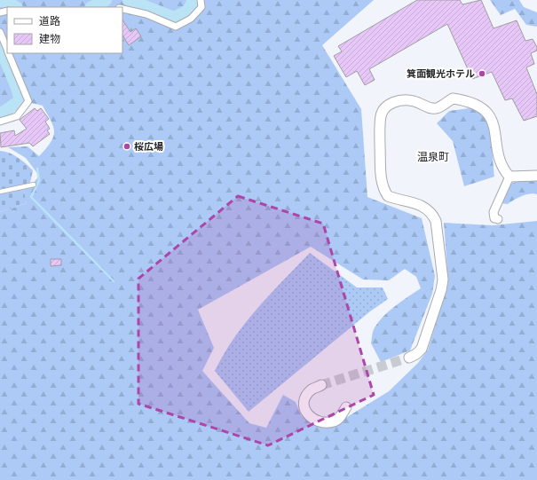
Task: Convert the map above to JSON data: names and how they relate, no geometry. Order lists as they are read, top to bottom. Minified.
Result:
{"districts":["温泉町"],"places":["箕面観光ホテル","桜広場"],"legend":["道路","建物"]}
